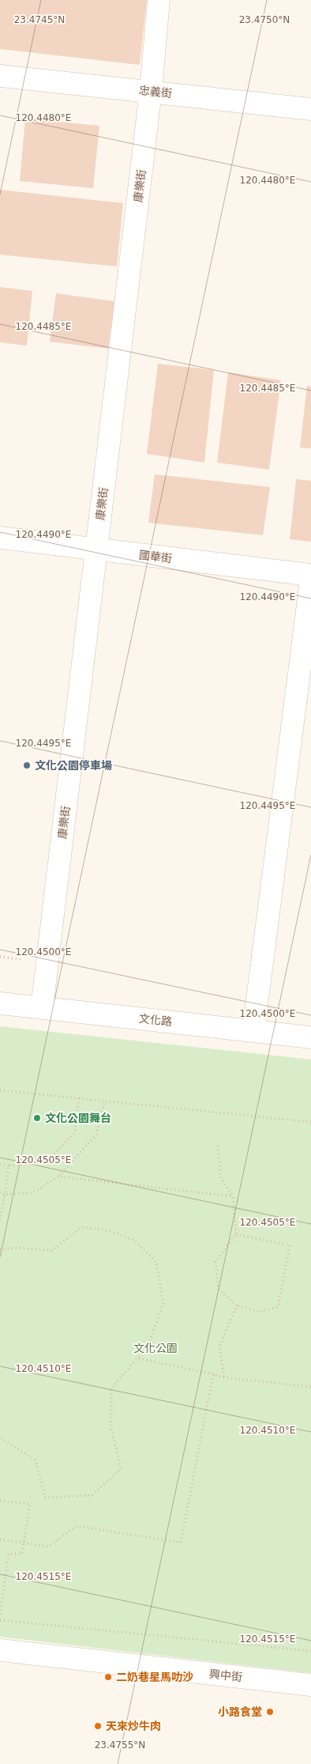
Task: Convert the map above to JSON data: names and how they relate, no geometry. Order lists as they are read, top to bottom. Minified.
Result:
{"streets":{"street":["忠義街","康樂街","國華街","文化路","興中街"]},"crossings":[["忠義街","康樂街"],["康樂街","國華街"],["康樂街","文化路"]],"parks":["文化公園"],"places":["文化公園停車場","文化公園舞台","二奶巷星馬叻沙","小路食堂","天來炒牛肉"],"coordinates":["23.4745°N","23.4750°N","120.4480°E","120.4485°E","120.4490°E","120.4495°E","120.4500°E","120.4505°E","120.4510°E","120.4515°E","23.4755°N"]}
